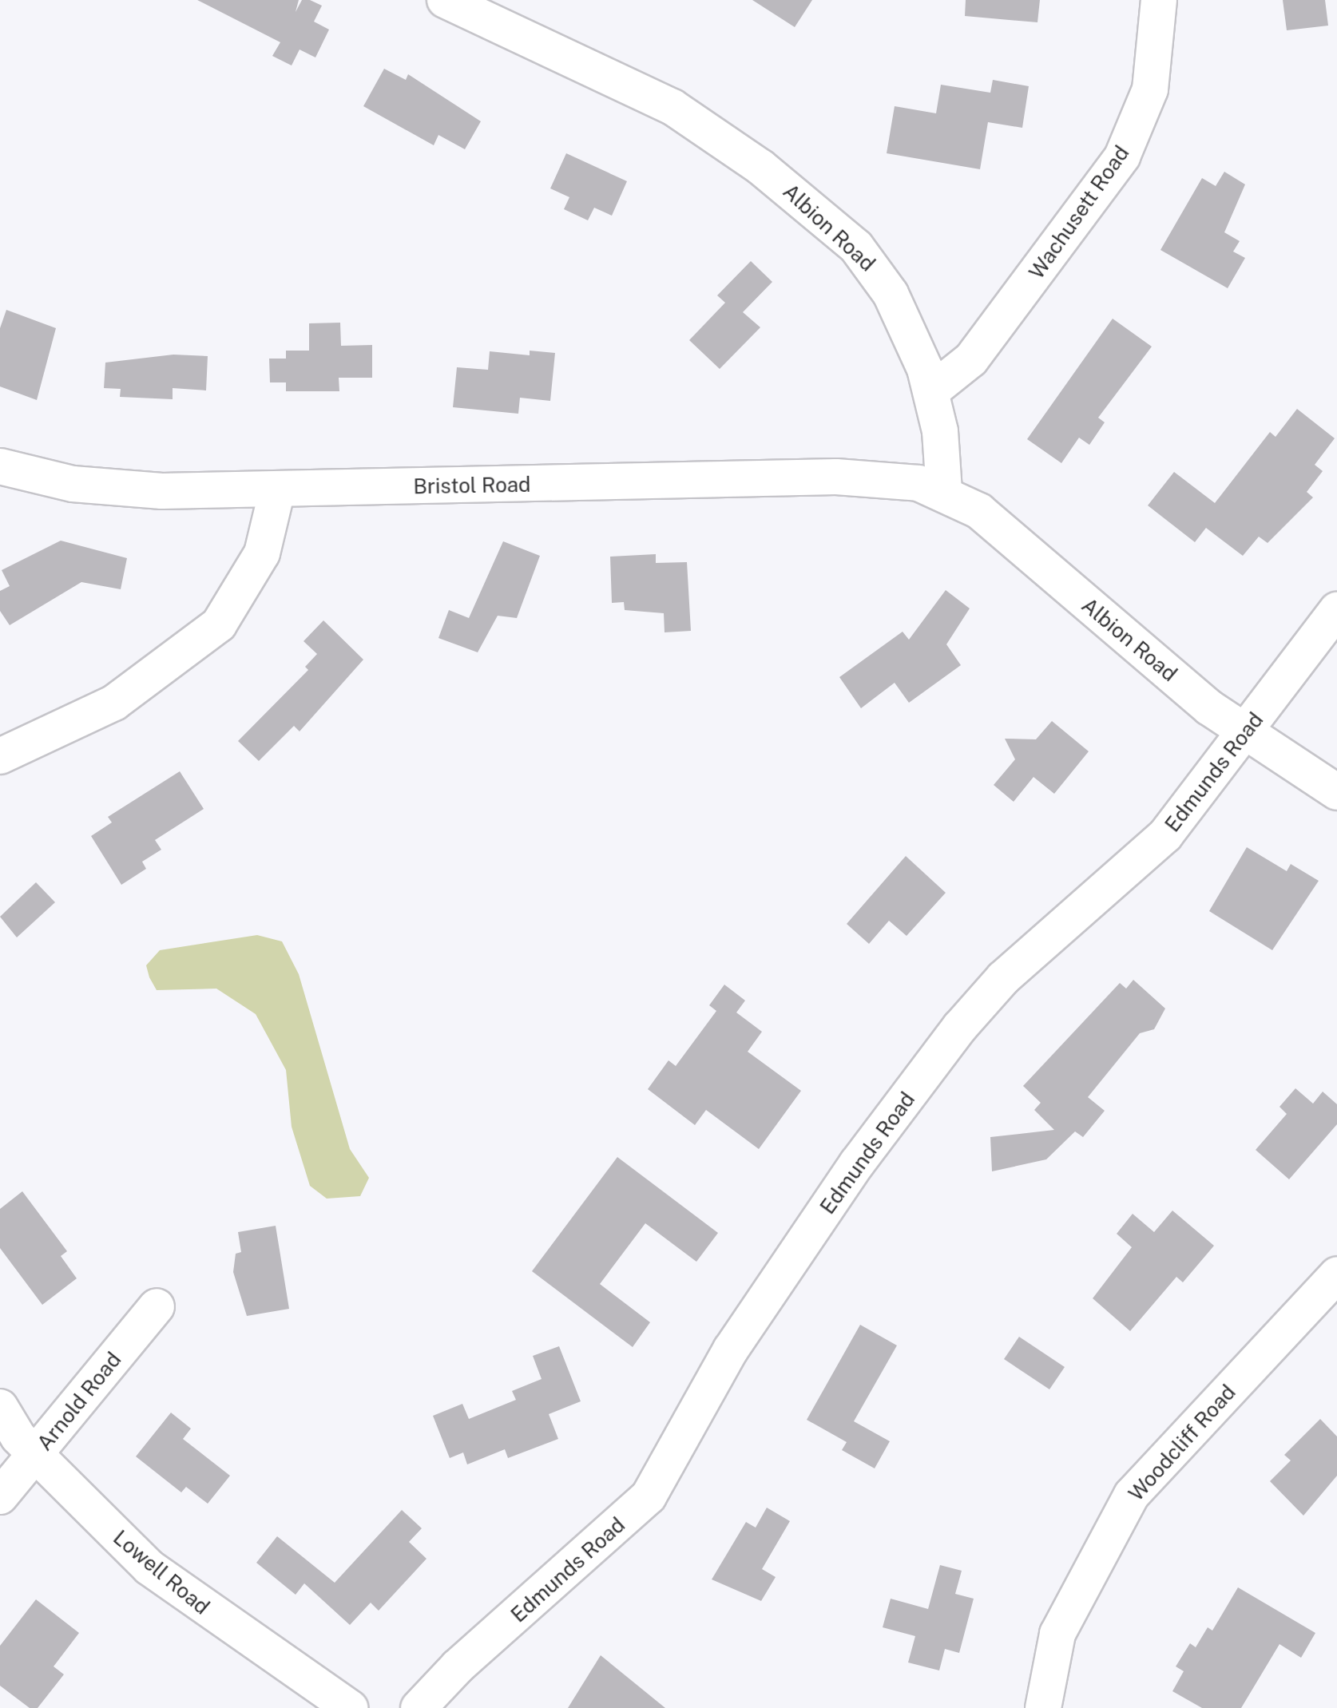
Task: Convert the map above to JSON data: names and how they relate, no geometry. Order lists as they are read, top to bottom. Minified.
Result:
{"streets":{"street":["Wachusett Road","Albion Road","Bristol Road","Edmunds Road","Arnold Road","Woodcliff Road","Lowell Road"]},"crossings":[["Wachusett Road","Albion Road"],["Albion Road","Bristol Road"],["Albion Road","Edmunds Road"],["Arnold Road","Lowell Road"]]}
